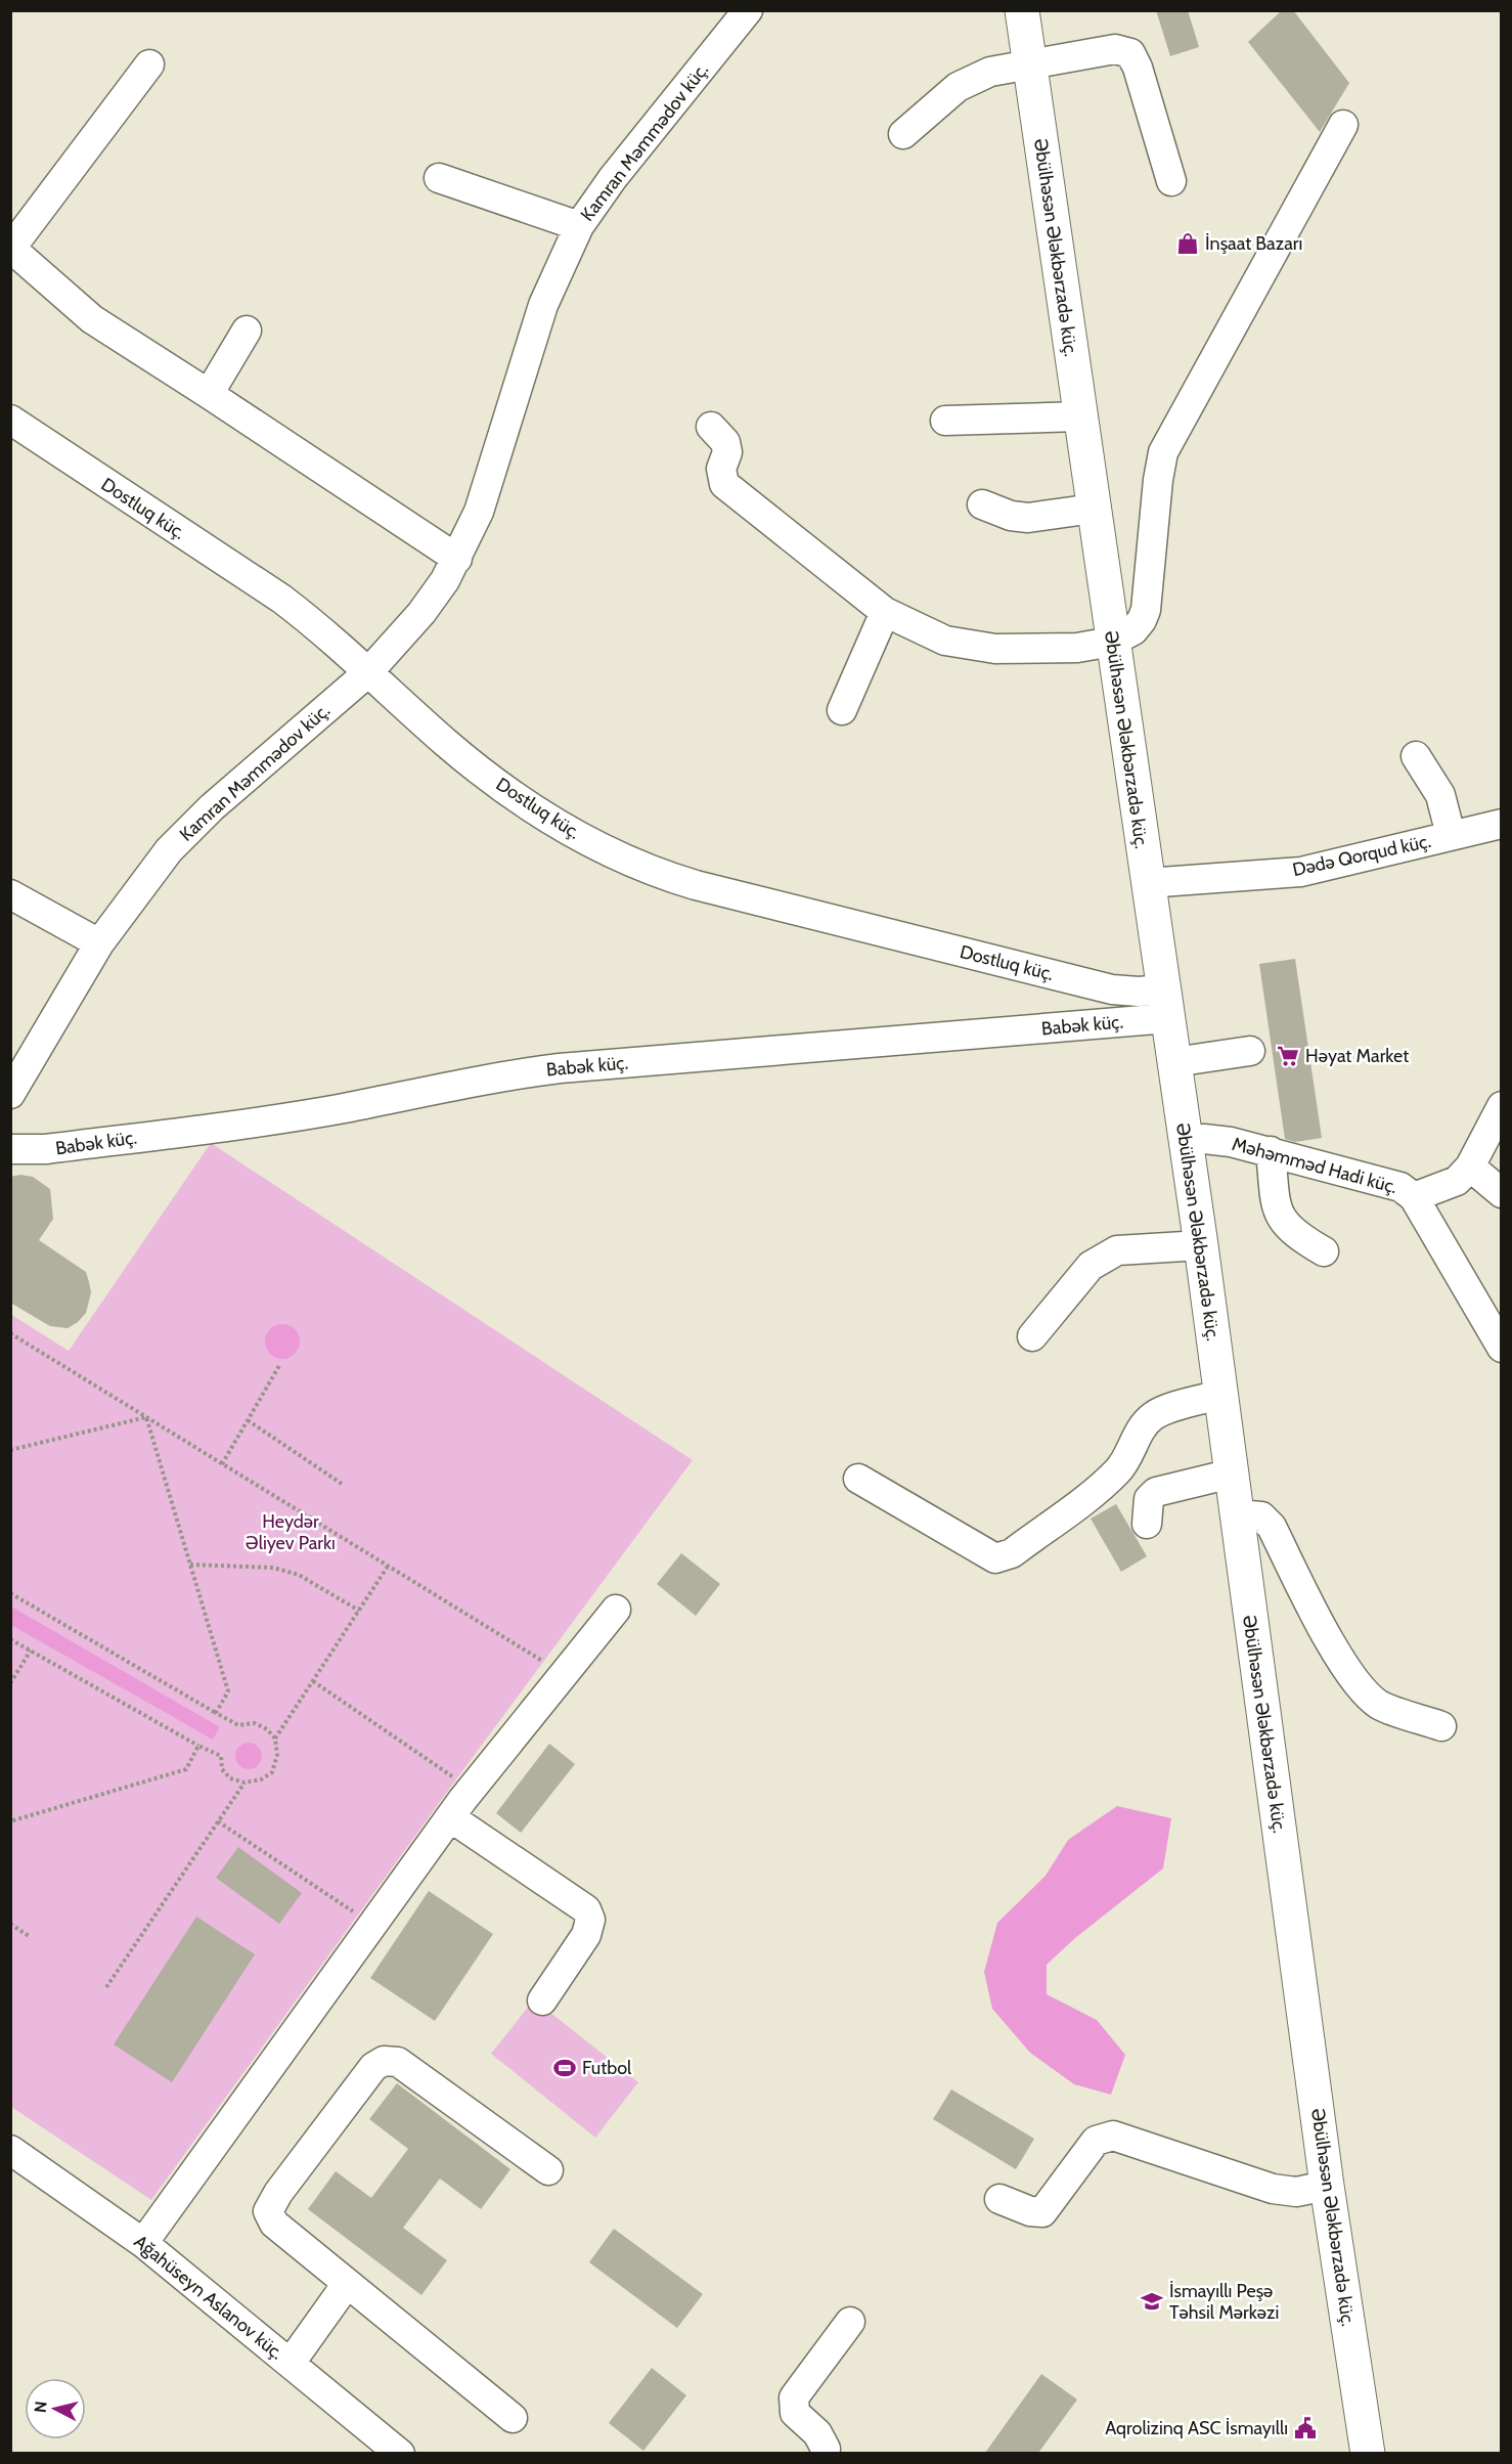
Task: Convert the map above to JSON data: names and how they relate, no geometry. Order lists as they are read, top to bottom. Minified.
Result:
{"streets":{"main road":["Əbülhəsən Ələkbərzadə küç."],"street":["Kamran Məmmədov küç.","Dostluq küç.","Dədə Qorqud küç.","Babək küç.","Məhəmməd Hadi küç.","Ağahüseyn Aslanov küç."]},"crossings":[["Kamran Məmmədov küç.","Dostluq küç."],["Əbülhəsən Ələkbərzadə küç.","Dostluq küç."],["Əbülhəsən Ələkbərzadə küç.","Dədə Qorqud küç."],["Əbülhəsən Ələkbərzadə küç.","Babək küç."],["Əbülhəsən Ələkbərzadə küç.","Məhəmməd Hadi küç."],["Dostluq küç.","Babək küç."]],"parks":["Heydər Əliyev Parkı"],"places":{"shop":["İnşaat Bazarı"],"supermarket":["Həyat Market"],"sports":["Futbol"],"school or university":["İsmayıllı Peşə Təhsil Mərkəzi"],"public building":["Aqrolizinq ASC İsmayıllı"]},"north":"left"}
